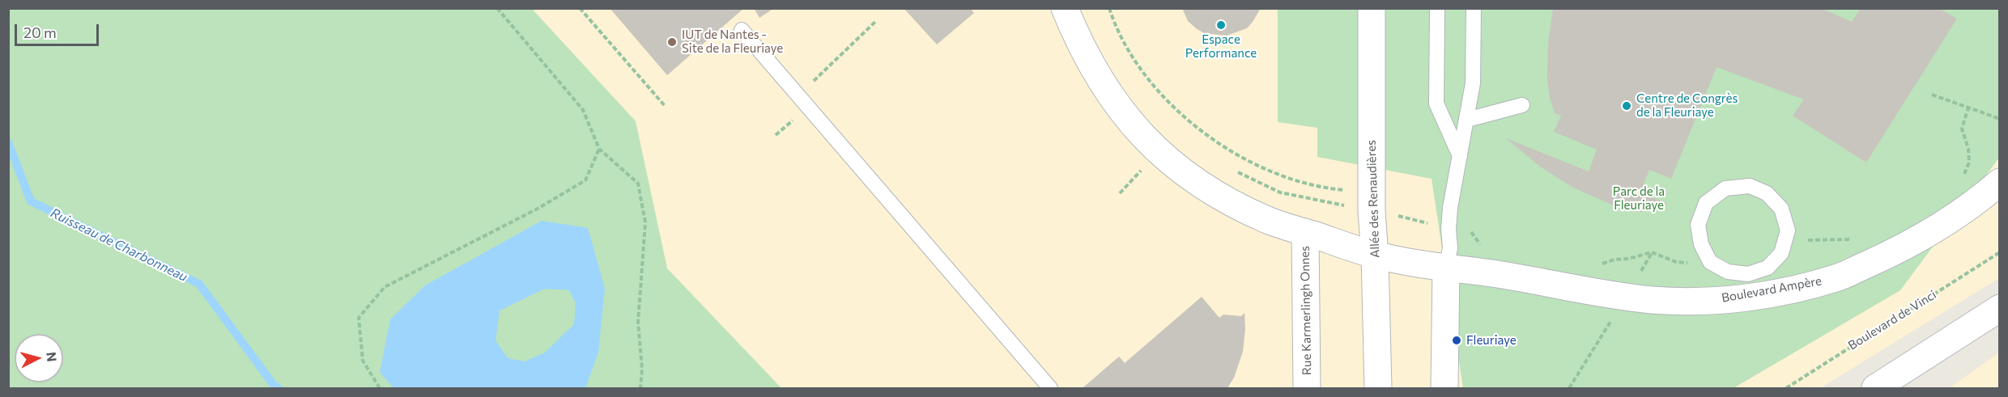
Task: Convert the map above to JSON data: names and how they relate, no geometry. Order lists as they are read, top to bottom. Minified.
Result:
{"streets":{"street":["Allée des Renaudières","Boulevard Ampère","Rue Karmerlingh Onnes"],"path":["Boulevard de Vinci"]},"crossings":[["Allée des Renaudières","Boulevard Ampère"],["Boulevard Ampère","Rue Karmerlingh Onnes"]],"water":["Ruisseau de Charbonneau"],"parks":["Parc de la Fleuriaye"],"places":["Espace Performance","IUT de Nantes - Site de la Fleuriaye","Centre de Congrès de la Fleuriaye","Fleuriaye"],"scale_bar":"20 m","north":"right"}
